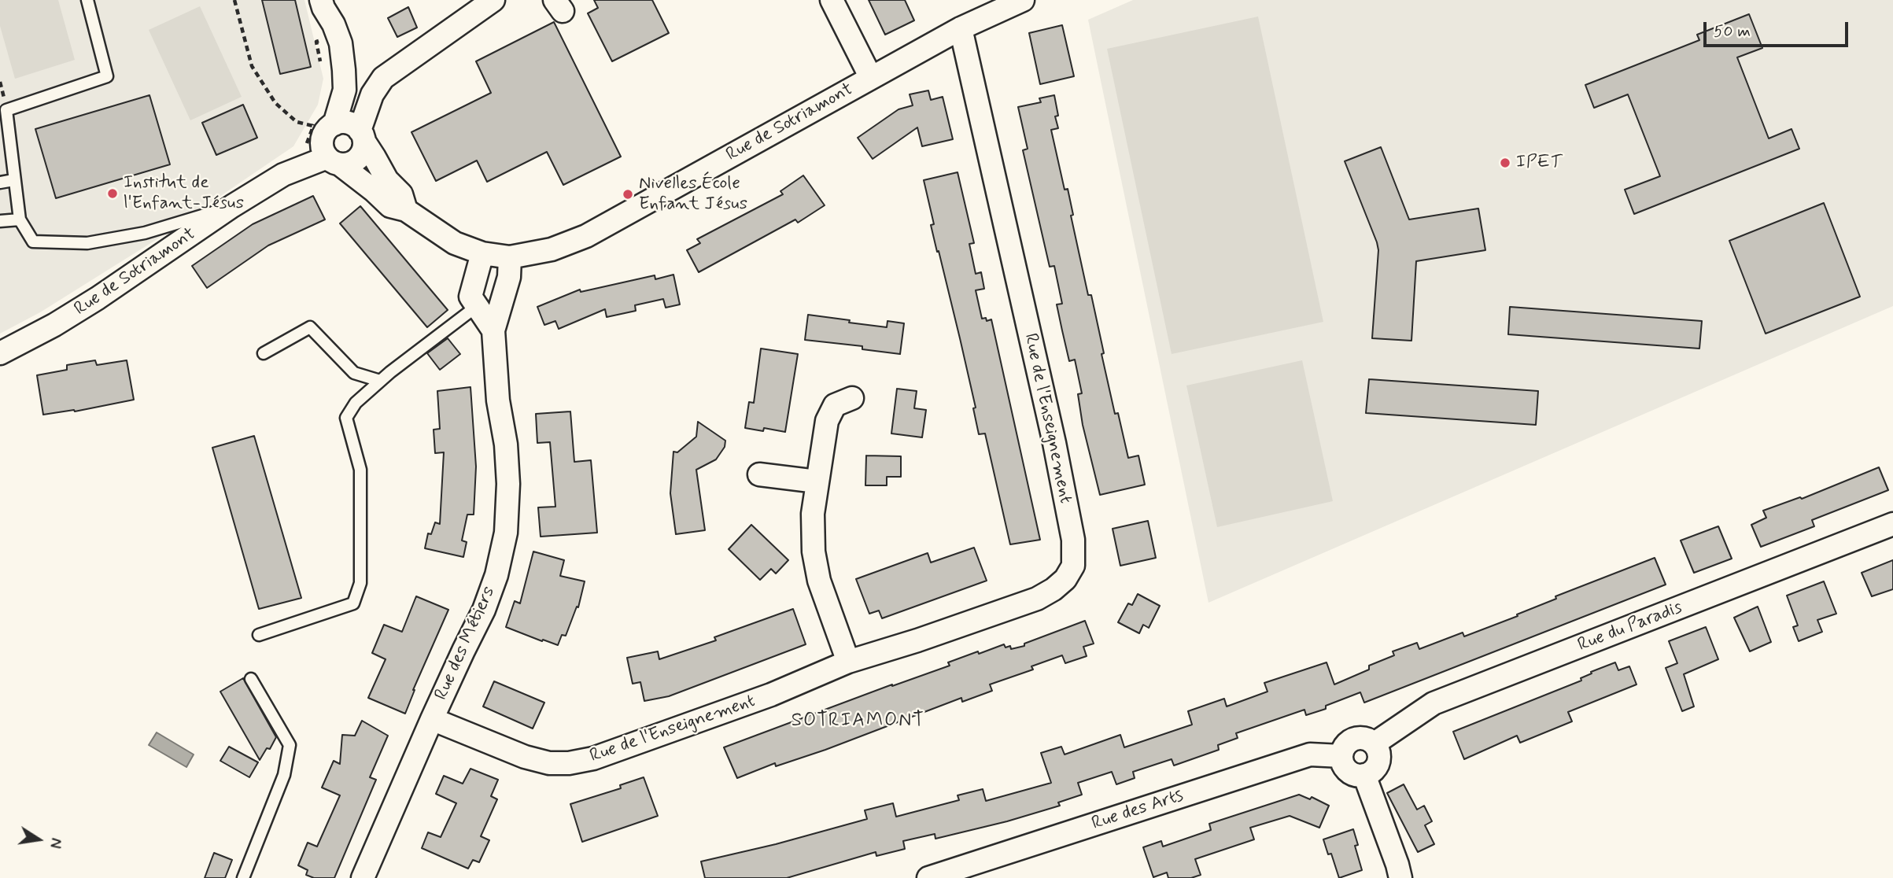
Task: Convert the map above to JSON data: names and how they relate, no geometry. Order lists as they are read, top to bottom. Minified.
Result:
{"streets":{"street":["Rue de Sotriamont","Rue de l'Enseignement","Rue du Paradis","Rue des Métiers","Rue des Arts"]},"crossings":[["Rue de Sotriamont","Rue de l'Enseignement"],["Rue de l'Enseignement","Rue des Métiers"],["Rue du Paradis","Rue des Arts"]],"districts":["SOTRIAMONT"],"places":["IPET","Institut de l'Enfant-Jésus","Nivelles École Enfant Jésus"],"scale_bar":"50 m","north":"right"}
